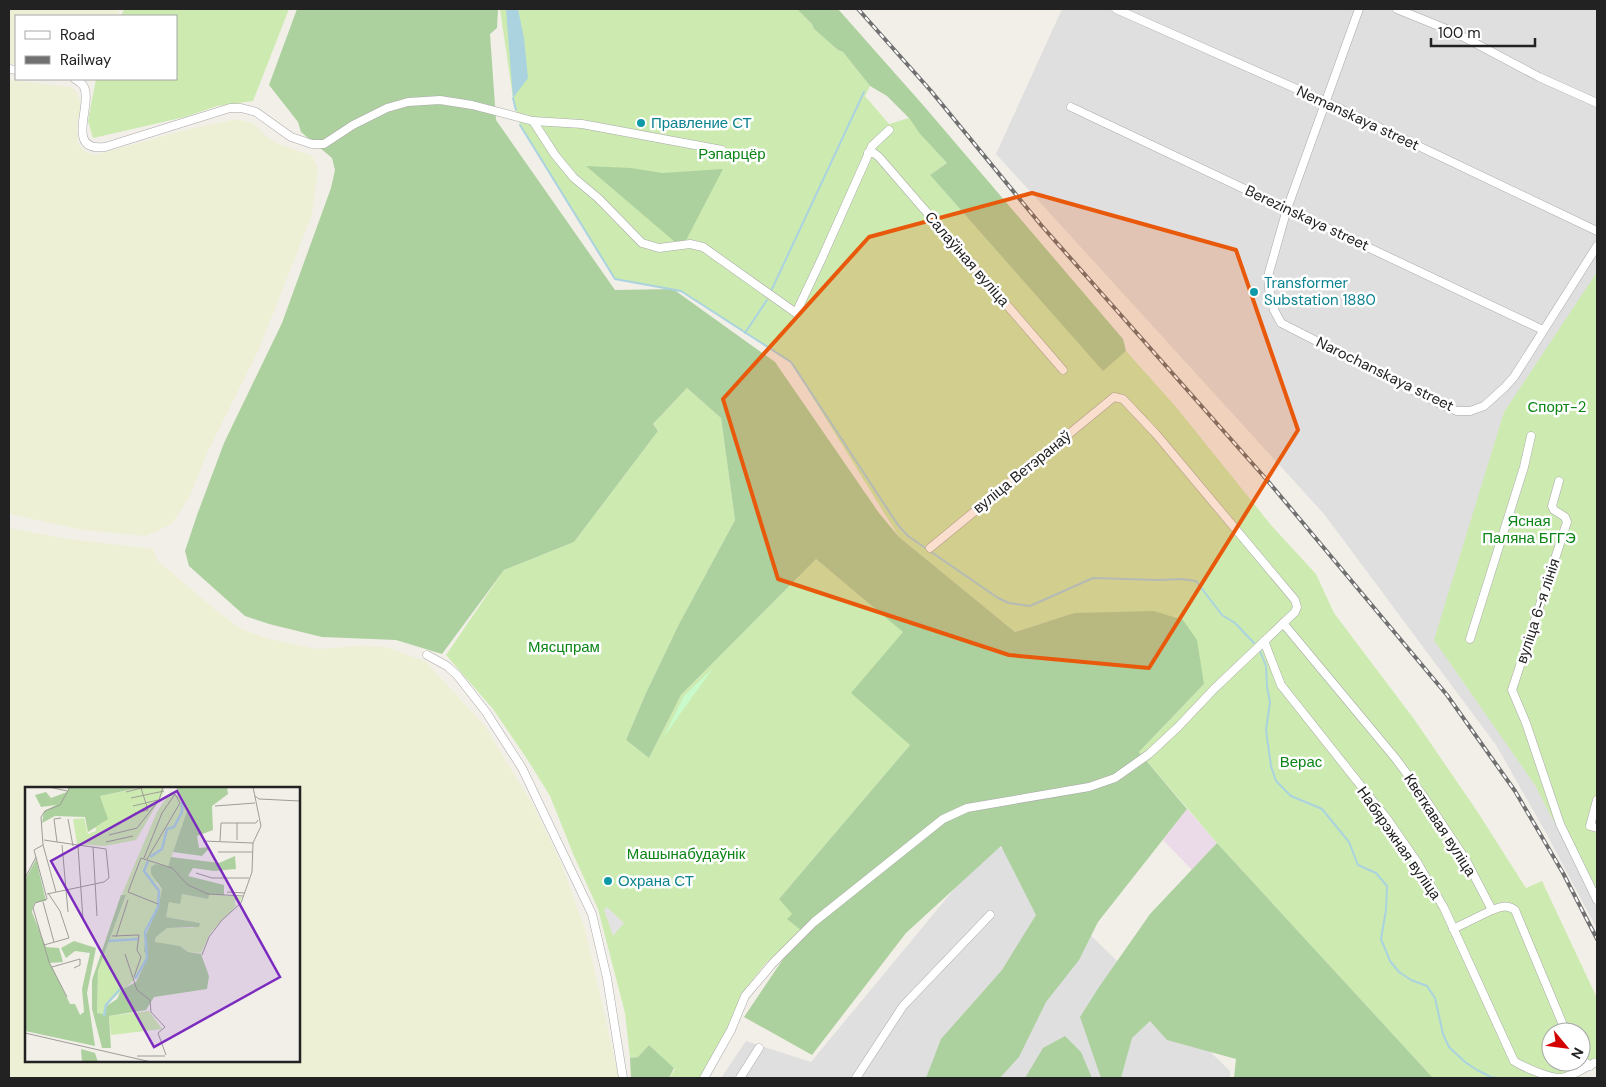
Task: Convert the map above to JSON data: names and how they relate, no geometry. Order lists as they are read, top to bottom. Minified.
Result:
{"streets":{"street":["Nemanskaya street","Berezinskaya street","Салаўіная вуліца","Narochanskaya street","вуліца Ветэранаў","вуліца 6-я лінія","Кветкавая вуліца","Набярэжная вуліца"]},"crossings":[["Berezinskaya street","Narochanskaya street"],["вуліца Ветэранаў","Кветкавая вуліца"]],"parks":["Рэпарцёр","Спорт-2","Ясная Паляна БГГЭ","Мясцпрам","Верас","Машынабудаўнік"],"places":["Правление СТ","Transformer Substation 1880","Охрана СТ"],"legend":["Road","Railway"],"scale_bar":"100 m","north":"bottom right"}
